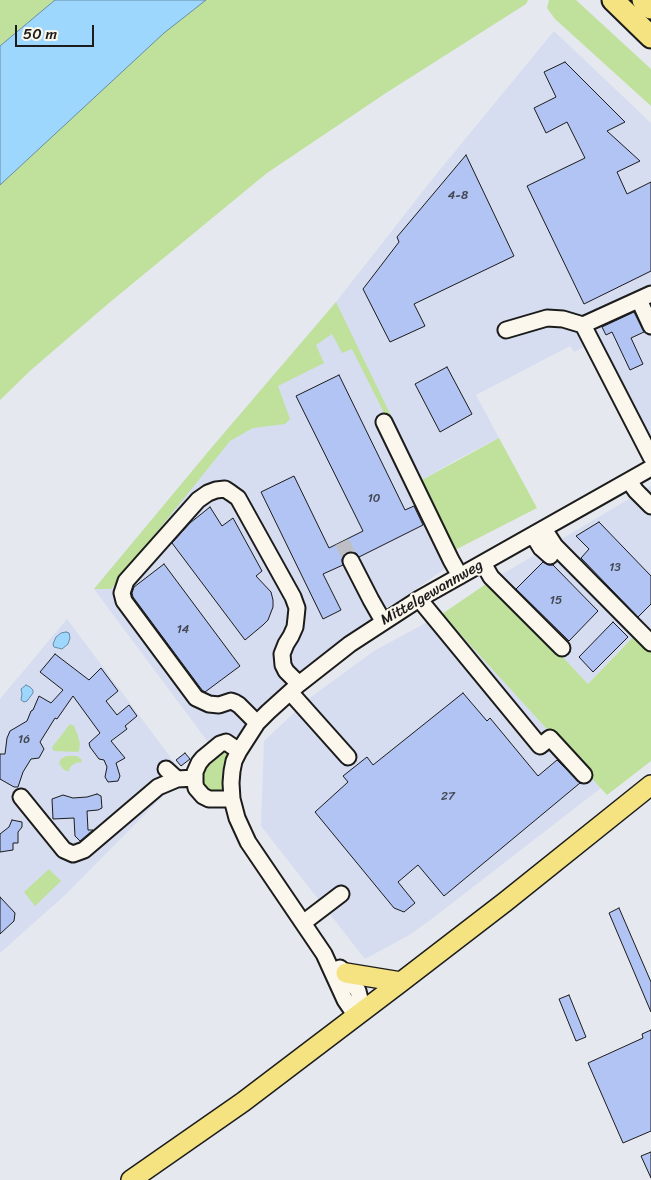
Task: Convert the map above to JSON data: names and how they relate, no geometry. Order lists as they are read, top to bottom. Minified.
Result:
{"streets":{"street":["Mittelgewannweg"]},"house_numbers":["4-8","10","13","15","14","16","27"],"scale_bar":"50 m"}
